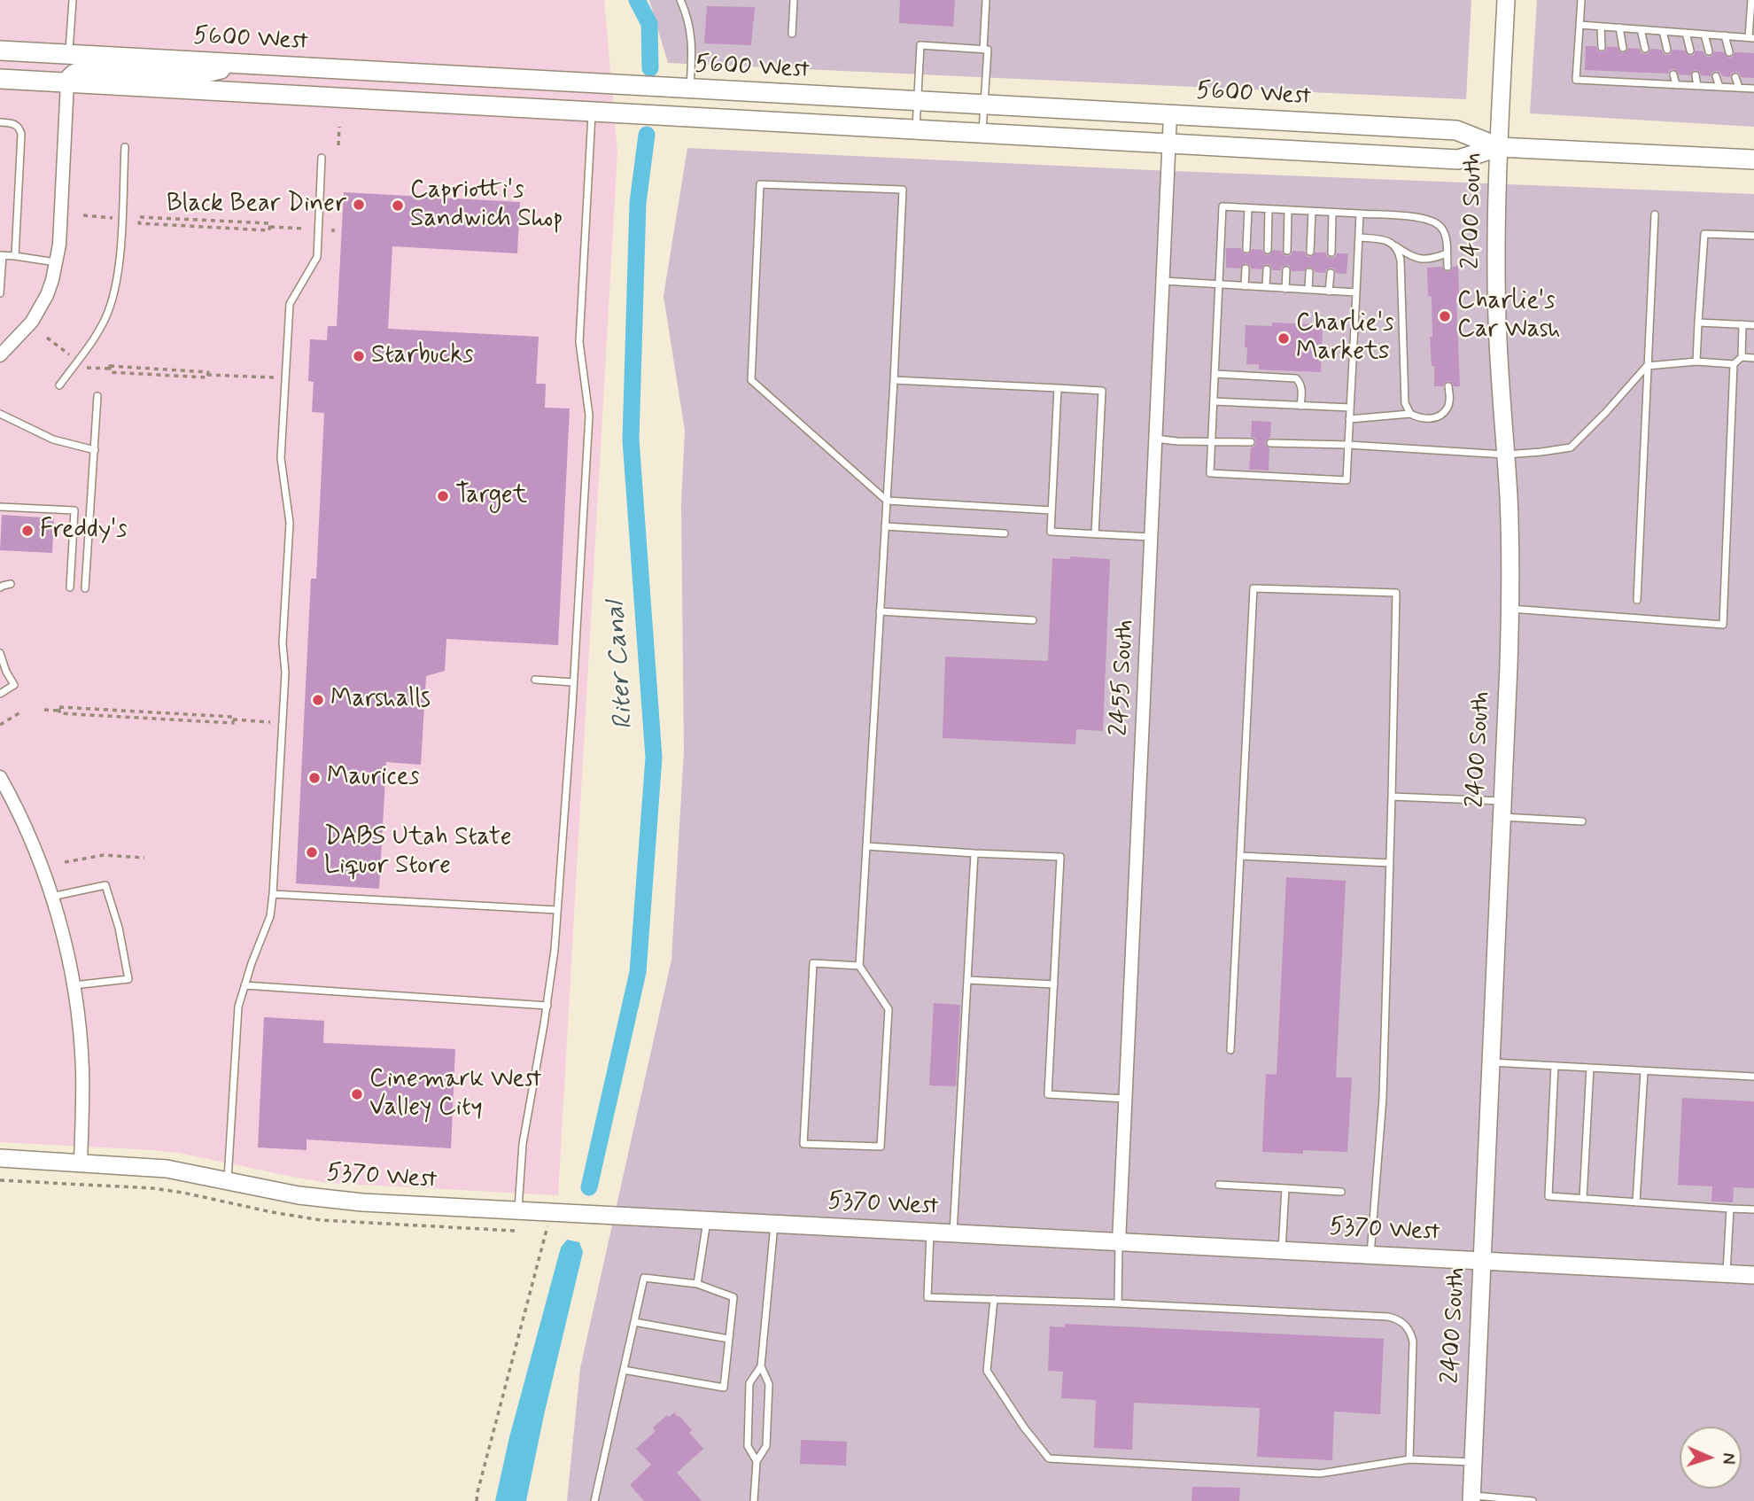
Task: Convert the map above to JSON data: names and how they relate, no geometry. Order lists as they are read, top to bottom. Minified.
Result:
{"streets":{"main road":["5600 West"],"street":["2400 South","2455 South","5370 West"]},"crossings":[["5600 West","2400 South"],["5600 West","2455 South"],["2400 South","5370 West"],["2455 South","5370 West"]],"water":["Riter Canal"],"places":["Black Bear Diner","Capriotti's Sandwich Shop","Charlie's Car Wash","Charlie's Markets","Starbucks","Target","Freddy's","Marshalls","Maurices","DABS Utah State Liquor Store","Cinemark West Valley City"],"north":"right"}
